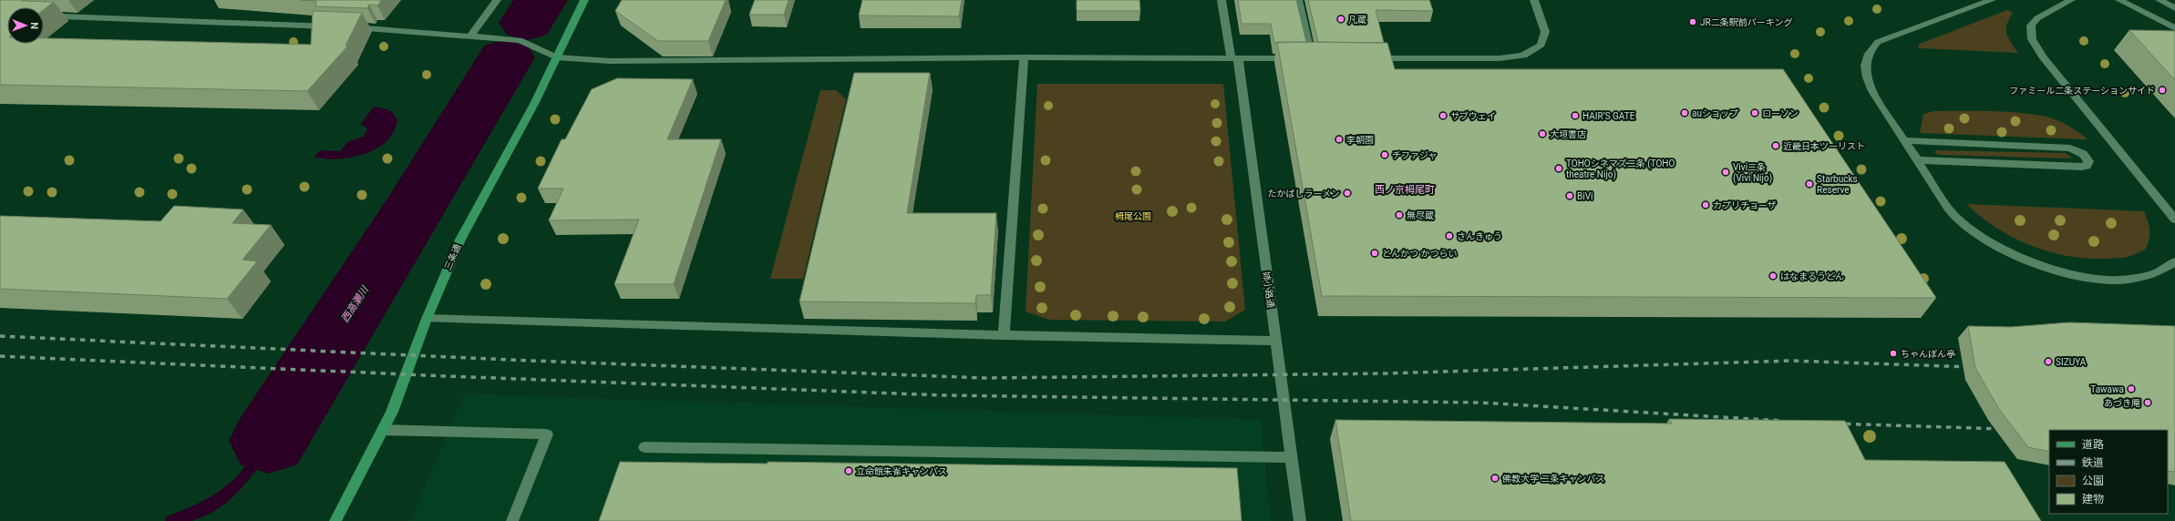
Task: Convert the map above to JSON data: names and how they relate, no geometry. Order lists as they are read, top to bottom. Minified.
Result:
{"streets":{"main road":["三条通"],"street":["姉小路通"]},"districts":["西ノ京栂尾町"],"water":["西高瀬川"],"parks":["栂尾公園"],"places":["凡蔵","JR二条駅前パーキング","ファミール二条ステーションサイド","auショップ","ローソン","サブウェイ","HAIR’S GATE","大垣書店","李朝園","近畿日本ツーリスト","チファジャ","TOHOシネマズ二条 (TOHO theatre Nijo)","Vivi二条 (Vivi Nijo)","Starbucks Reserve","たかばしラーメン","BiVi","カプリチョーザ","無尽蔵","さんきゅう","とんかつ かつらい","はなまるうどん","ちゃんぽん亭","SIZUYA","Tawawa","あづき庵","立命館朱雀キャンパス","佛教大学 二条キャンパス"],"legend":["道路","鉄道","公園","建物"],"north":"right"}
